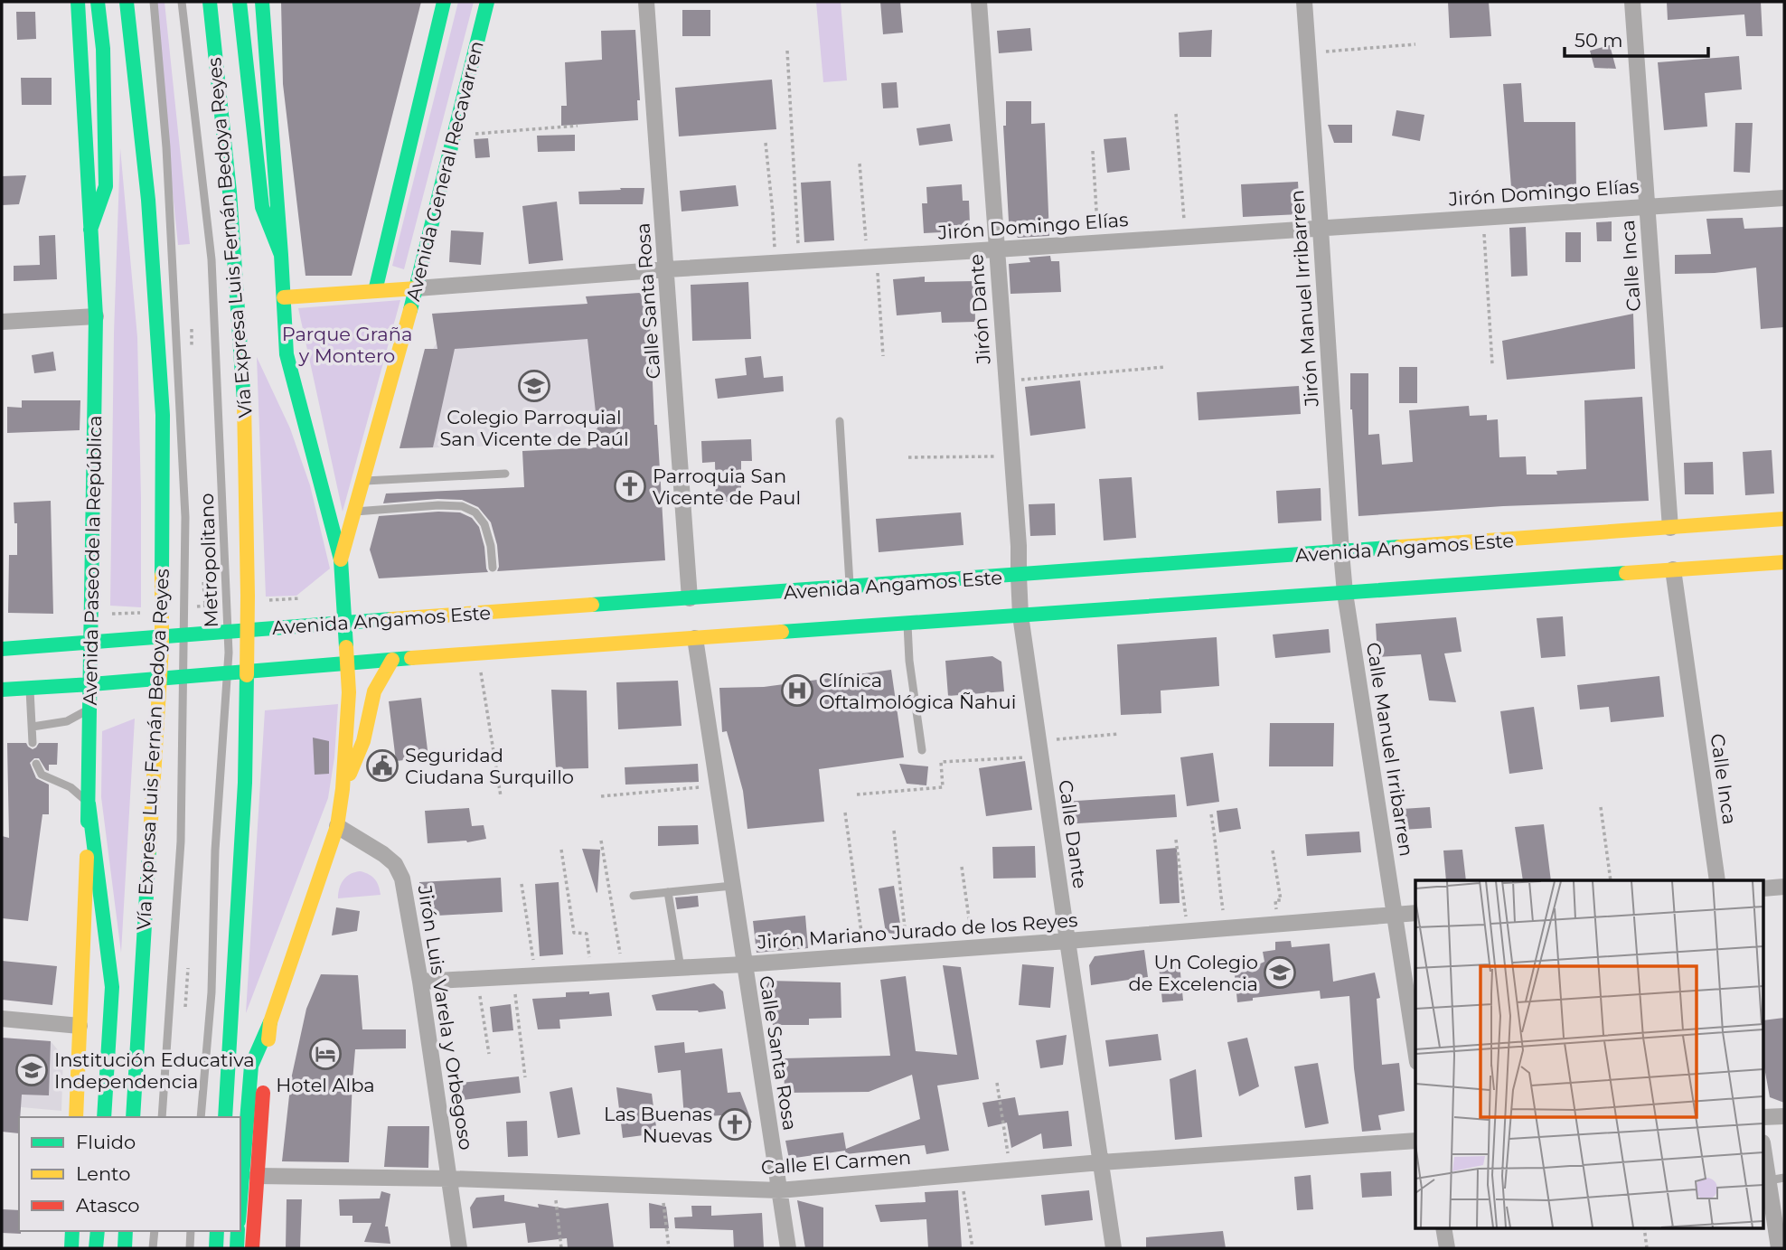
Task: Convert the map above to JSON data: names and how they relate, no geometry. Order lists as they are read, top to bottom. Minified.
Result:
{"streets":{"main road":["Avenida General Recavarren","Jirón Domingo Elías","Vía Expresa Luis Fernán Bedoya Reyes","Avenida Angamos Este","Avenida Paseo de la República"],"street":["Calle Inca","Jirón Manuel Irribarren","Calle Santa Rosa","Jirón Dante","Calle Manuel Irribarren","Calle Dante","Jirón Mariano Jurado de los Reyes","Jirón Luis Varela y Orbegoso","Calle El Carmen"],"lane":["Metropolitano"]},"crossings":[["Avenida General Recavarren","Jirón Domingo Elías"],["Jirón Domingo Elías","Calle Inca"],["Jirón Domingo Elías","Jirón Manuel Irribarren"],["Jirón Domingo Elías","Calle Santa Rosa"],["Jirón Domingo Elías","Jirón Dante"],["Calle Inca","Avenida Angamos Este"],["Jirón Manuel Irribarren","Avenida Angamos Este"],["Jirón Manuel Irribarren","Calle Manuel Irribarren"],["Calle Santa Rosa","Avenida Angamos Este"],["Calle Santa Rosa","Jirón Mariano Jurado de los Reyes"],["Calle Santa Rosa","Calle El Carmen"],["Jirón Dante","Avenida Angamos Este"],["Jirón Dante","Calle Dante"],["Avenida Angamos Este","Avenida Paseo de la República"],["Avenida Angamos Este","Calle Manuel Irribarren"],["Avenida Angamos Este","Calle Dante"],["Calle Manuel Irribarren","Jirón Mariano Jurado de los Reyes"],["Calle Dante","Jirón Mariano Jurado de los Reyes"],["Calle Dante","Calle El Carmen"],["Jirón Mariano Jurado de los Reyes","Jirón Luis Varela y Orbegoso"],["Jirón Luis Varela y Orbegoso","Calle El Carmen"]],"parks":["Parque Graña y Montero"],"places":{"school or university":["Colegio Parroquial San Vicente de Paúl","Un Colegio de Excelencia","Institución Educativa Independencia"],"church":["Parroquia San Vicente de Paul","Las Buenas Nuevas"],"hospital":["Clínica Oftalmológica Ñahui"],"public building":["Seguridad Ciudana Surquillo"],"hotel":["Hotel Alba"]},"legend":["Fluido","Lento","Atasco"],"scale_bar":"50 m"}
